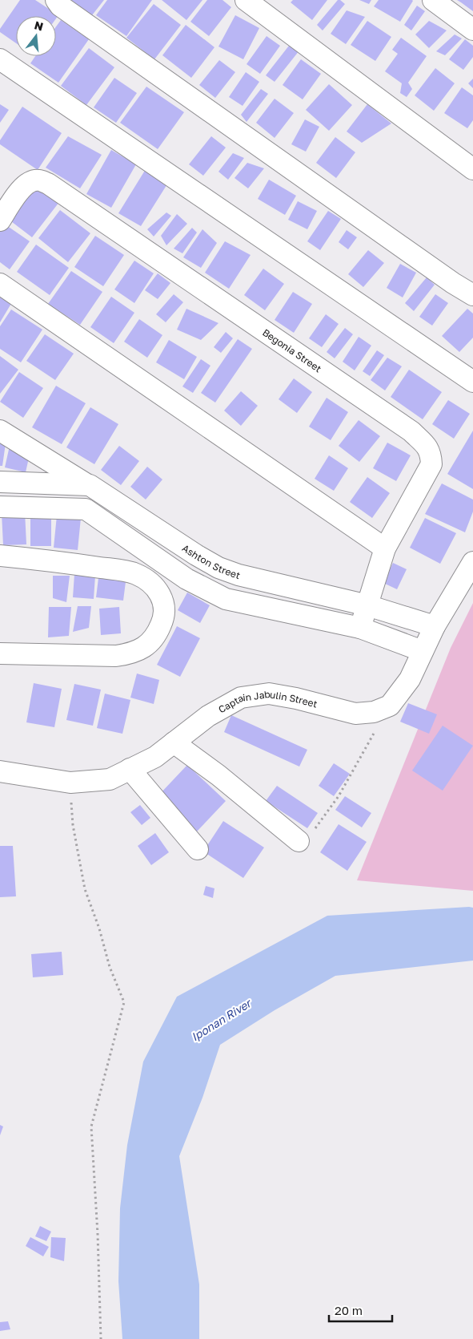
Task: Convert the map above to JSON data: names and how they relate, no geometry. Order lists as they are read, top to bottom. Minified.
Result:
{"streets":{"street":["Begonia Street","Ashton Street","Captain Jabulin Street"]},"crossings":[["Begonia Street","Ashton Street"]],"water":["Iponan River"],"scale_bar":"20 m","north":"top"}
